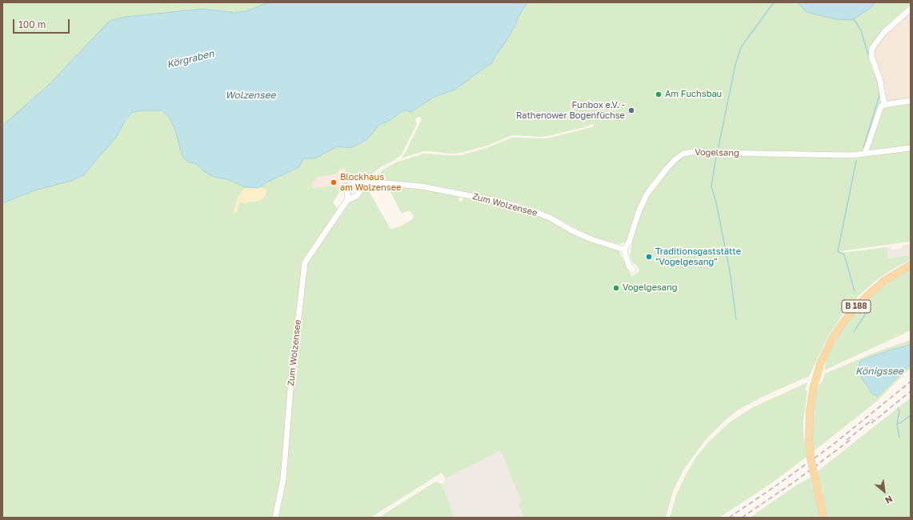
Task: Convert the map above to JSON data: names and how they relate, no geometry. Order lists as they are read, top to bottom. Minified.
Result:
{"streets":{"main road":["B 188"],"street":["Vogelsang","Zum Wolzensee"]},"crossings":[["Vogelsang","Zum Wolzensee"]],"water":["Körgraben","Wolzensee","Königssee"],"places":["Am Fuchsbau","Funbox e.V. - Rathenower Bogenfüchse","Blockhaus am Wolzensee","Traditionsgaststätte \"Vogelgesang\"","Vogelgesang"],"scale_bar":"100 m","north":"bottom right"}
